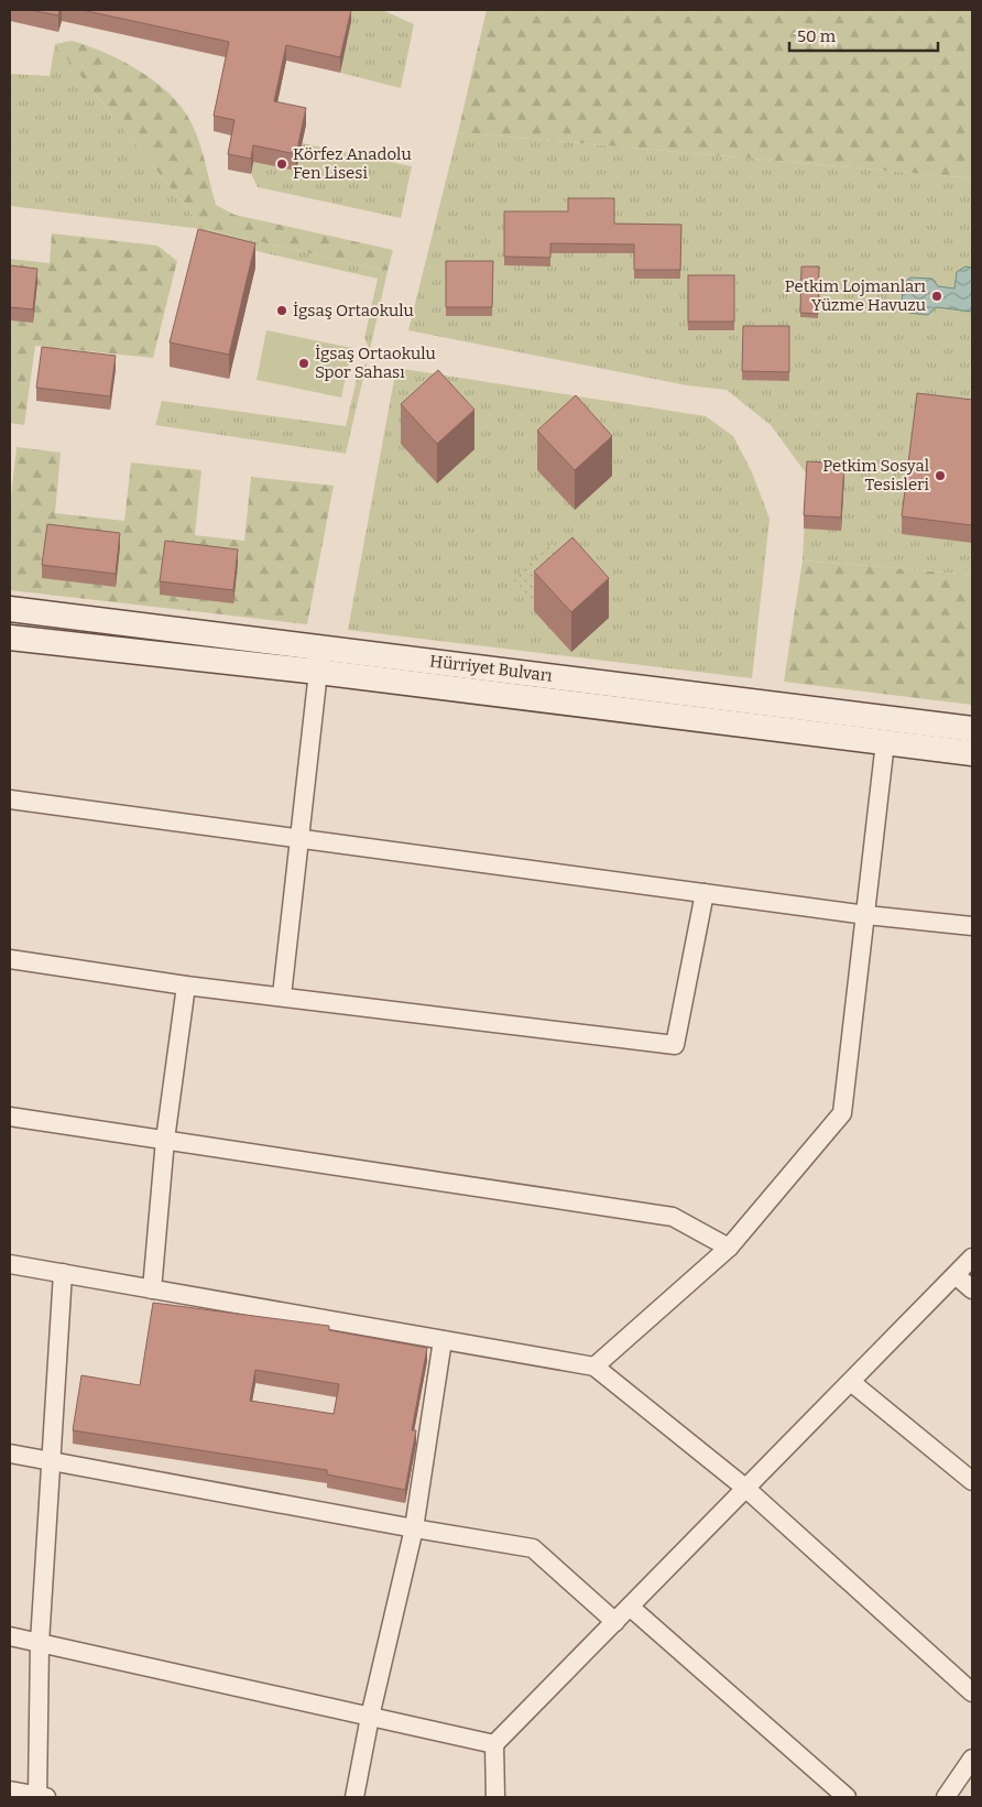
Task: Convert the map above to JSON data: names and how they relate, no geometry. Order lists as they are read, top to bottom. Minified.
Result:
{"streets":{"main road":["Hürriyet Bulvarı"]},"places":["Körfez Anadolu Fen Lisesi","Petkim Lojmanları Yüzme Havuzu","İgsaş Ortaokulu","İgsaş Ortaokulu Spor Sahası","Petkim Sosyal Tesisleri"],"scale_bar":"50 m"}
